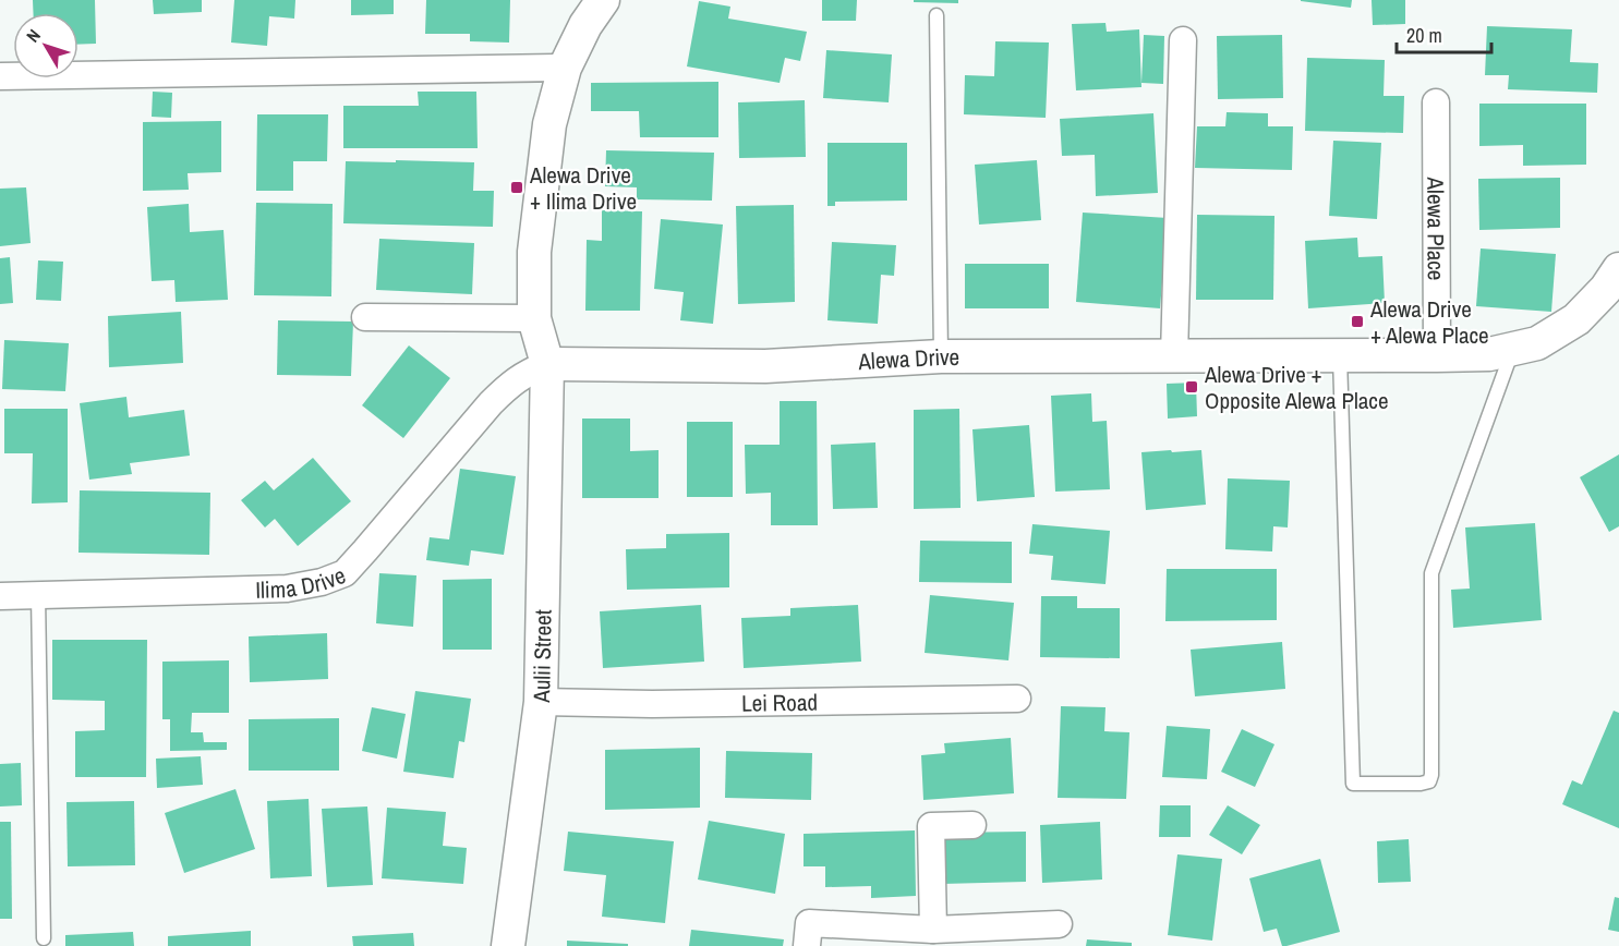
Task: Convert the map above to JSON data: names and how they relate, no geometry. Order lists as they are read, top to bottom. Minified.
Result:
{"streets":{"street":["Alewa Place","Alewa Drive","Ilima Drive","Aulii Street","Lei Road"]},"crossings":[["Alewa Place","Alewa Drive"],["Alewa Drive","Ilima Drive"],["Alewa Drive","Aulii Street"],["Ilima Drive","Aulii Street"],["Aulii Street","Lei Road"]],"places":{"transit":["Alewa Drive + Ilima Drive","Alewa Drive + Alewa Place","Alewa Drive + Opposite Alewa Place"]},"scale_bar":"20 m","north":"top left"}
